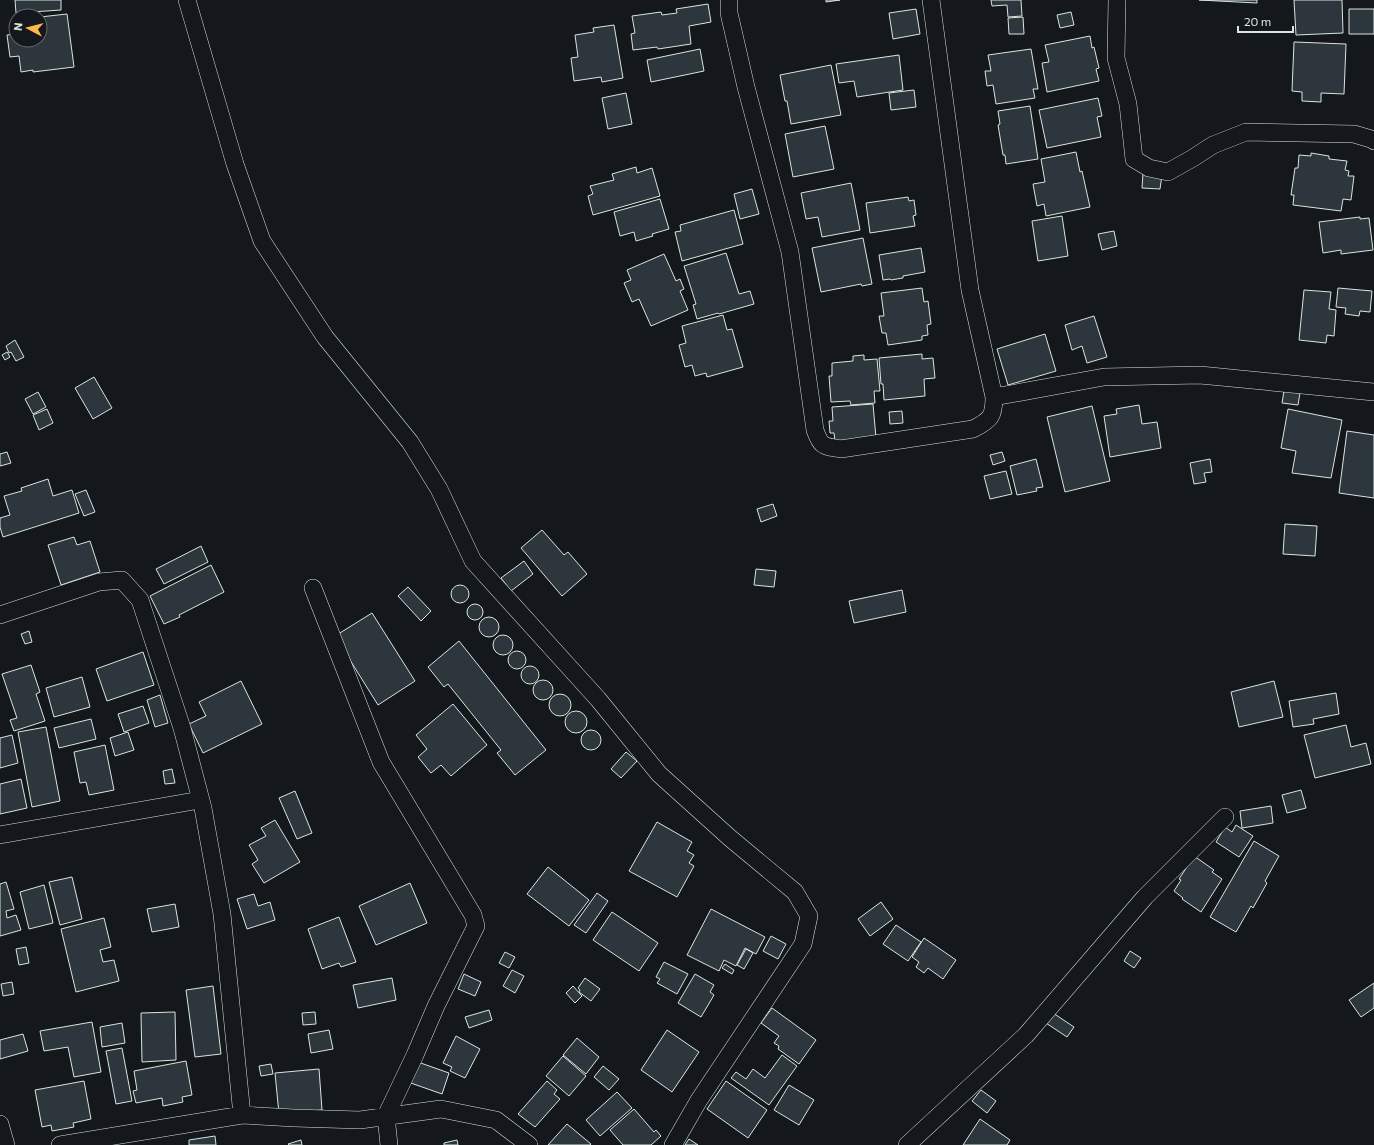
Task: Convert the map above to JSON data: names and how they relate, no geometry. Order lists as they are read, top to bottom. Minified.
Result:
{"scale_bar":"20 m","north":"left"}
